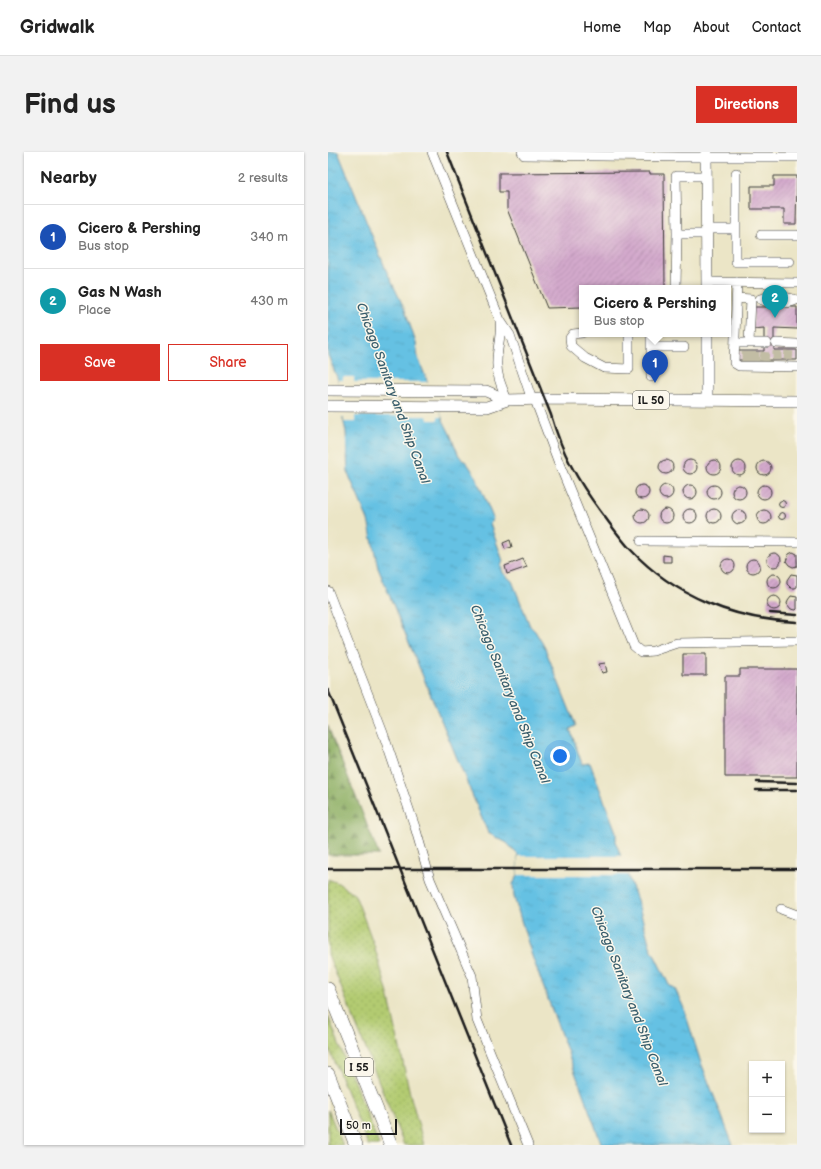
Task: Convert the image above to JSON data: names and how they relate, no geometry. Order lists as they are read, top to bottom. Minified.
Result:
{"streets":{"highway":["I 55"],"main road":["IL 50"]},"water":["Chicago Sanitary and Ship Canal"],"scale_bar":"50 m","page":{"header":"Gridwalk","nav":["Home","Map","About","Contact"],"buttons":["Directions",["Save","Share"]],"title":"Find us","heading":["Nearby","2 results"],"list":[{"mark":"1","name":"Cicero & Pershing","note":"Bus stop","value":"340 m"},{"mark":"2","name":"Gas N Wash","note":"Place","value":"430 m"}],"popup":["Cicero & Pershing","Bus stop"],"pins":["2","1"],"map_buttons":["+","−"],"scale":"50 m"}}
